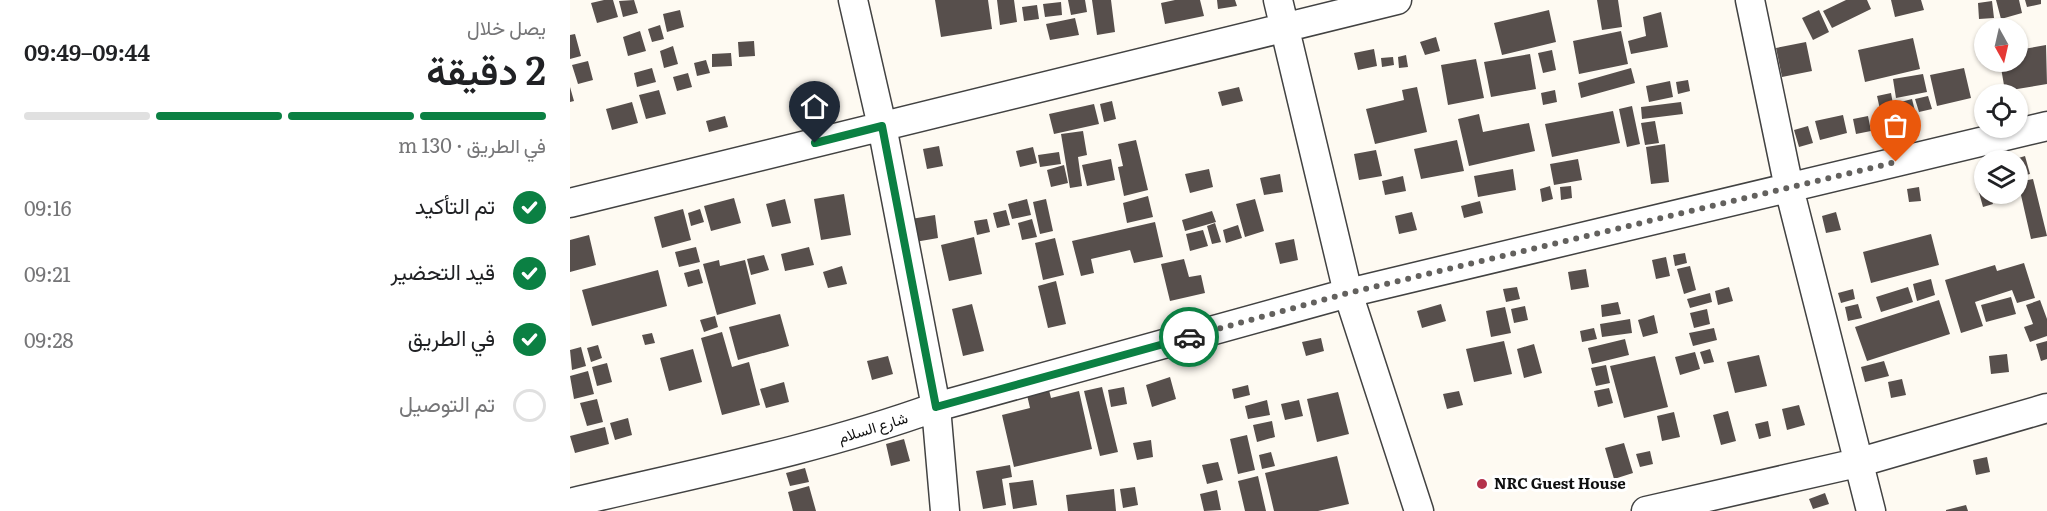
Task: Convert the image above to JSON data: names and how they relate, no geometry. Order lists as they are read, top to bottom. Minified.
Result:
{"streets":{"street":["شارع السلام"]},"places":["NRC Guest House"],"north":"bottom","page":{"heading":["2 دقيقة","يصل خلال","09:44–09:49"],"bar":"في الطريق · 130 m","list":[["تم التأكيد","09:16"],["قيد التحضير","09:21"],["في الطريق","09:28"],"تم التوصيل"]}}
